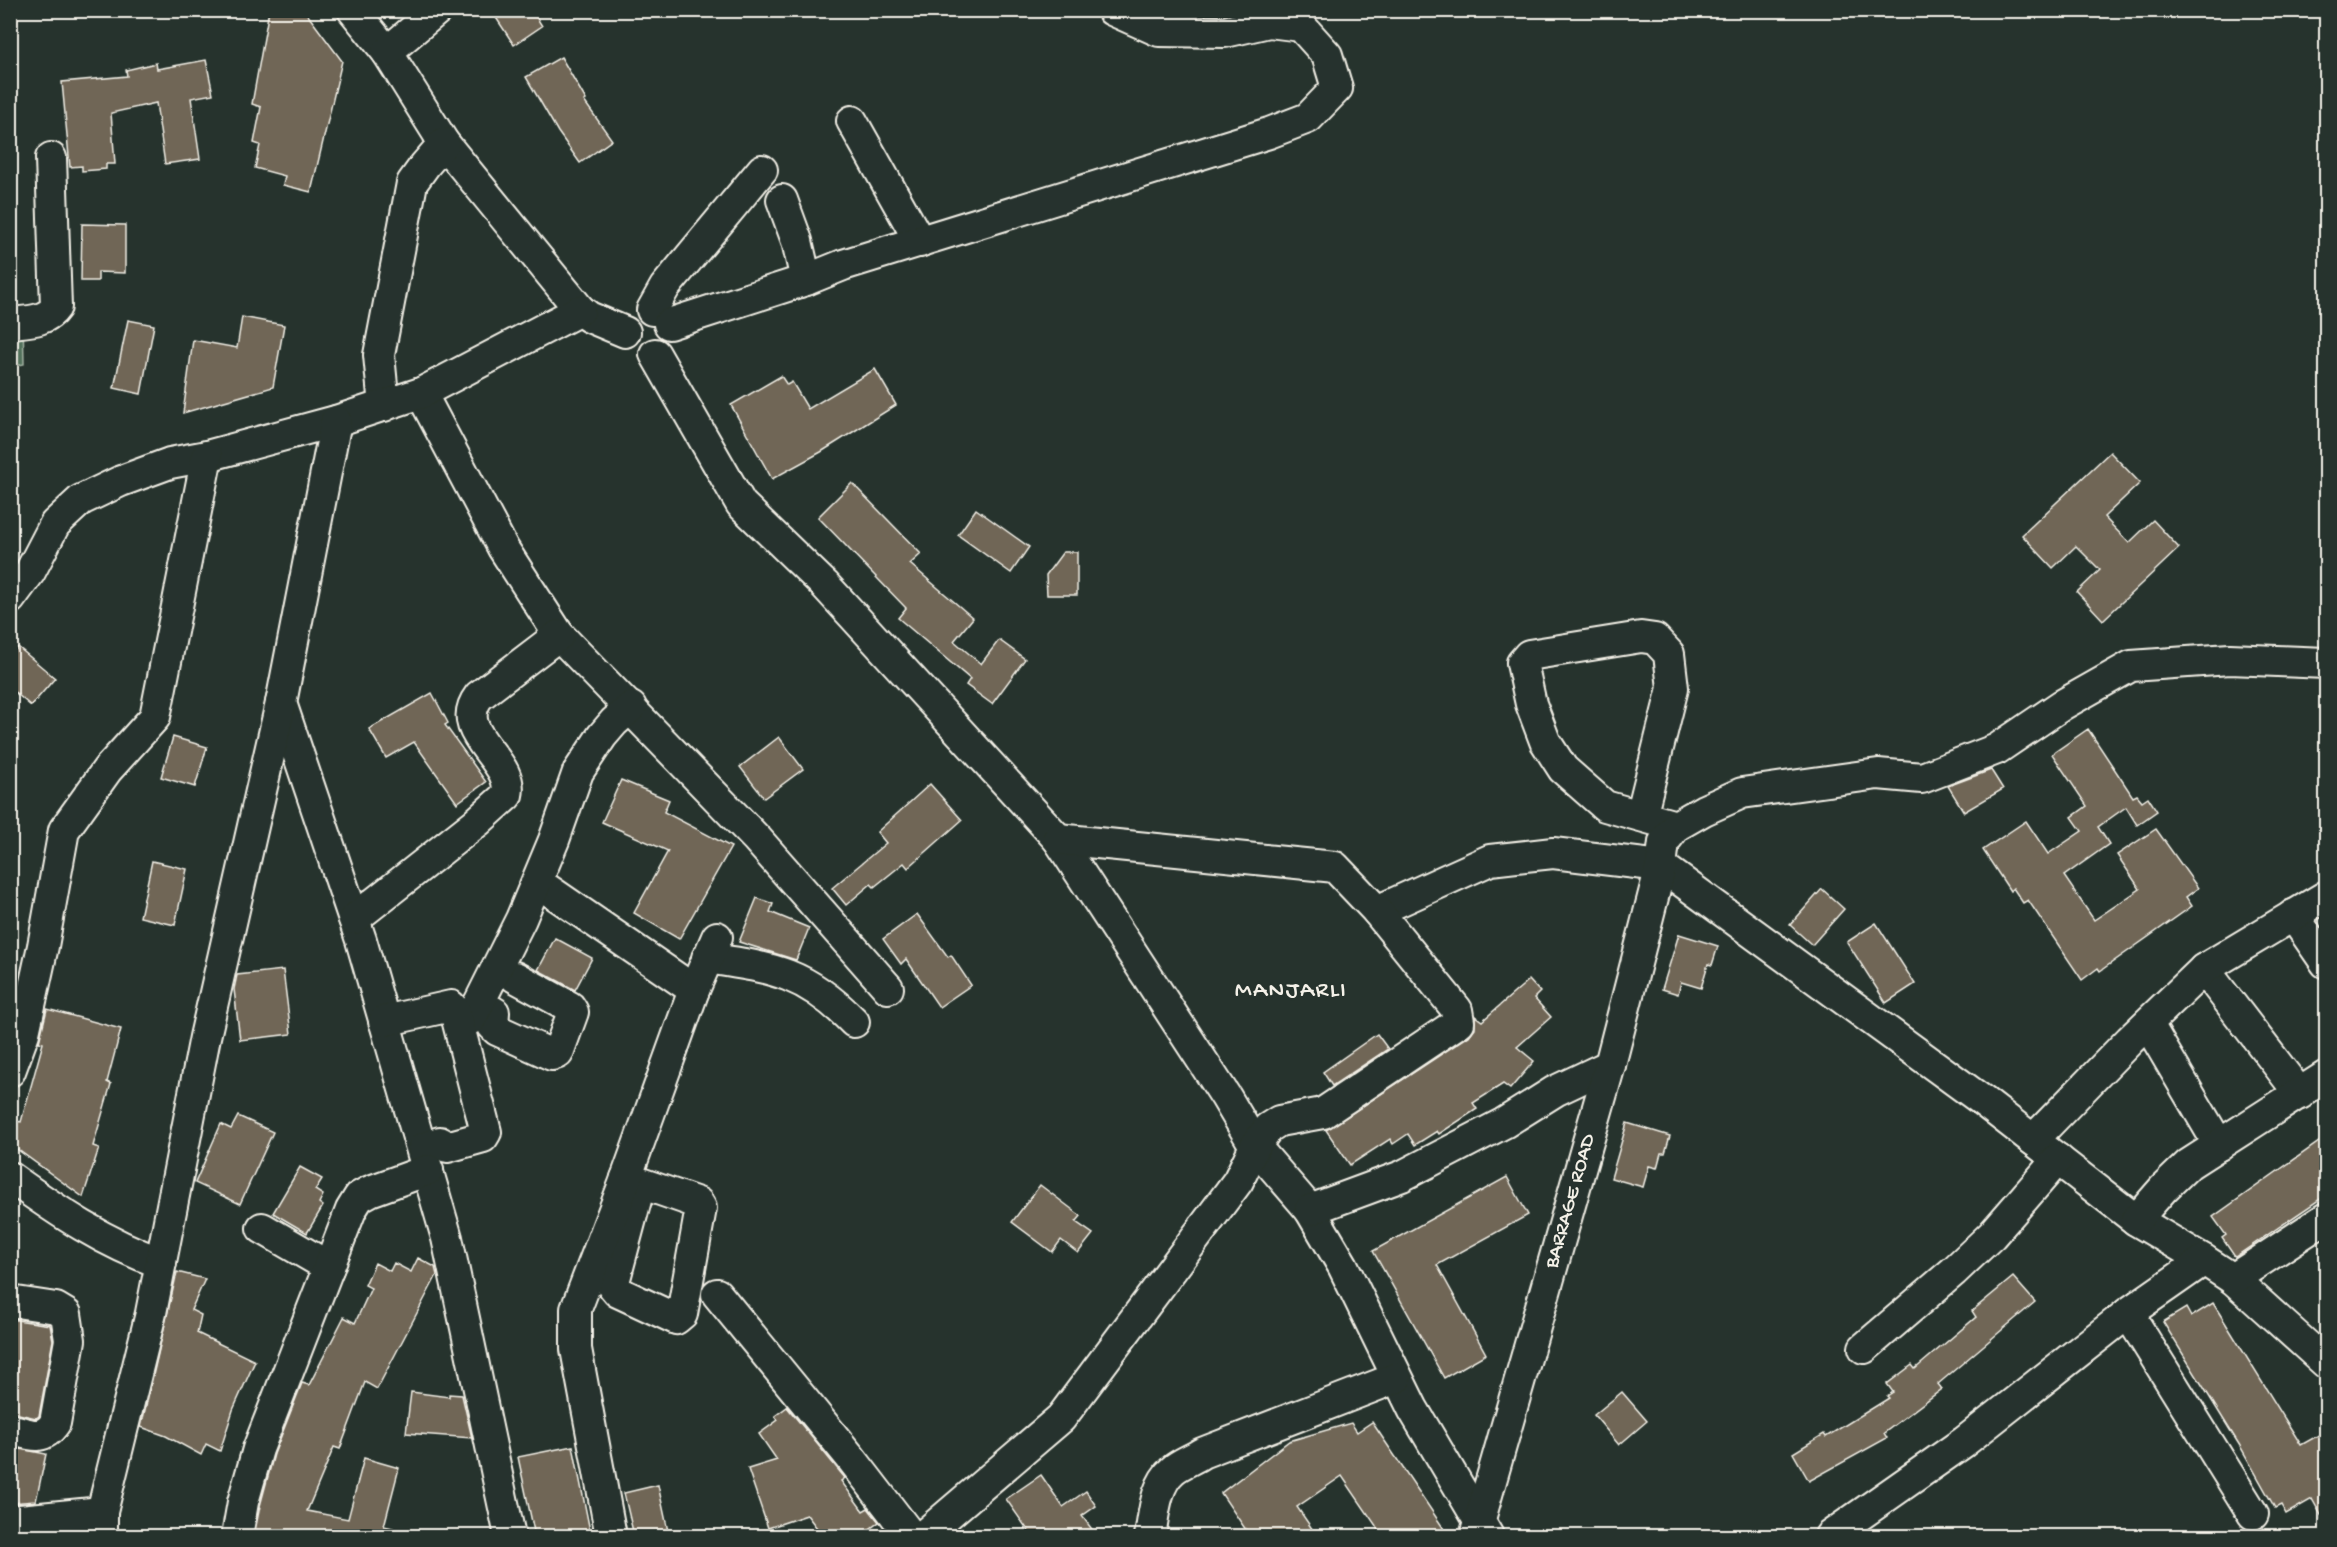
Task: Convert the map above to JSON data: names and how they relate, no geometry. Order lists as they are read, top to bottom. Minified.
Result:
{"streets":{"street":["BARRAGE ROAD"]},"districts":["MANJARLI"]}
